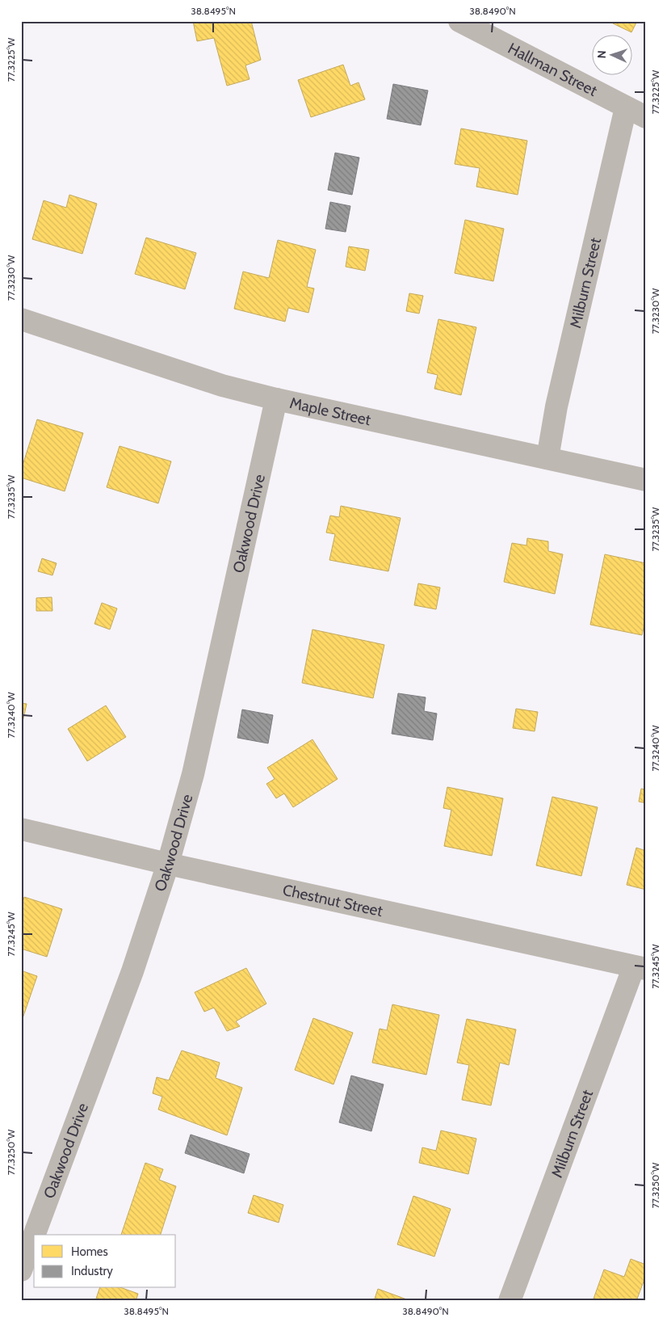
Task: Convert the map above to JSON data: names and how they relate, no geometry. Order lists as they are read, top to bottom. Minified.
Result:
{"streets":{"street":["Hallman Street","Milburn Street","Maple Street","Oakwood Drive","Chestnut Street"]},"crossings":[["Hallman Street","Milburn Street"],["Milburn Street","Maple Street"],["Milburn Street","Chestnut Street"],["Maple Street","Oakwood Drive"],["Oakwood Drive","Chestnut Street"]],"legend":["Homes","Industry"],"north":"left","coordinates":["38.8495°N","38.8490°N","77.3225°W","77.3230°W","77.3235°W","77.3240°W","77.3245°W","77.3250°W"]}
